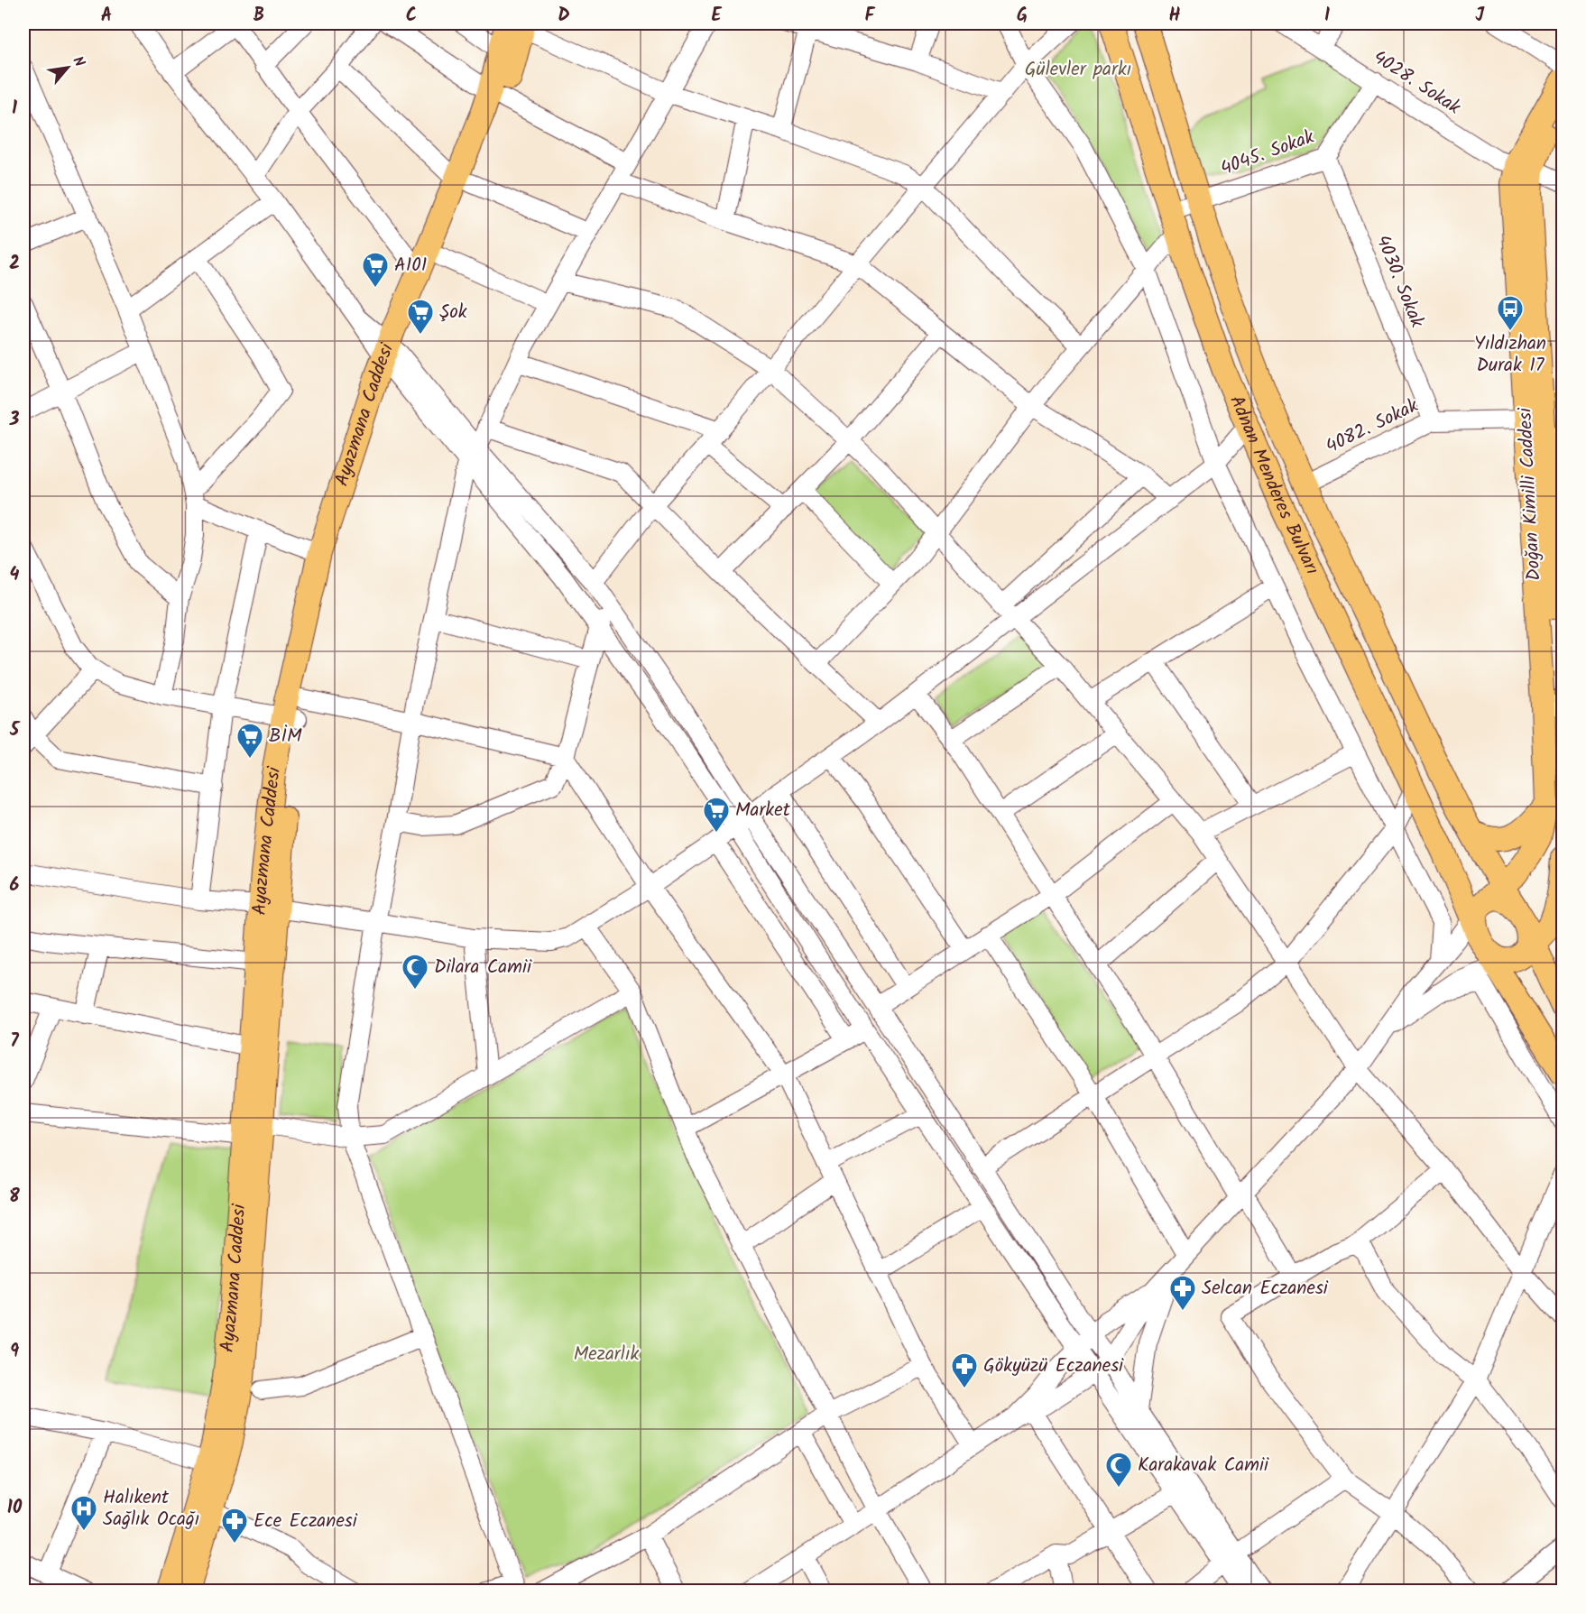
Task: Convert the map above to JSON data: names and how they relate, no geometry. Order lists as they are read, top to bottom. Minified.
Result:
{"streets":{"main road":["Ayazmana Caddesi","Adnan Menderes Bulvarı","Doğan Kimilli Caddesi"],"street":["4028. Sokak","4045. Sokak","4030. Sokak","4082. Sokak"]},"crossings":[["4028. Sokak","4045. Sokak"],["4028. Sokak","Doğan Kimilli Caddesi"],["4045. Sokak","4030. Sokak"],["4045. Sokak","Adnan Menderes Bulvarı"],["4030. Sokak","4082. Sokak"],["4082. Sokak","Adnan Menderes Bulvarı"],["4082. Sokak","Doğan Kimilli Caddesi"],["Adnan Menderes Bulvarı","Doğan Kimilli Caddesi"]],"parks":["Gülevler parkı","Mezarlık"],"places":{"supermarket":["A101","Şok","BİM","Market"],"bus stop":["Yıldızhan Durak 17"],"mosque":["Dilara Camii","Karakavak Camii"],"pharmacy":["Selcan Eczanesi","Gökyüzü Eczanesi","Ece Eczanesi"],"hospital":["Halıkent Sağlık Ocağı"]},"north":"top right","grid":{"columns":["A","B","C","D","E","F","G","H","I","J"],"rows":["1","2","3","4","5","6","7","8","9","10"]}}
